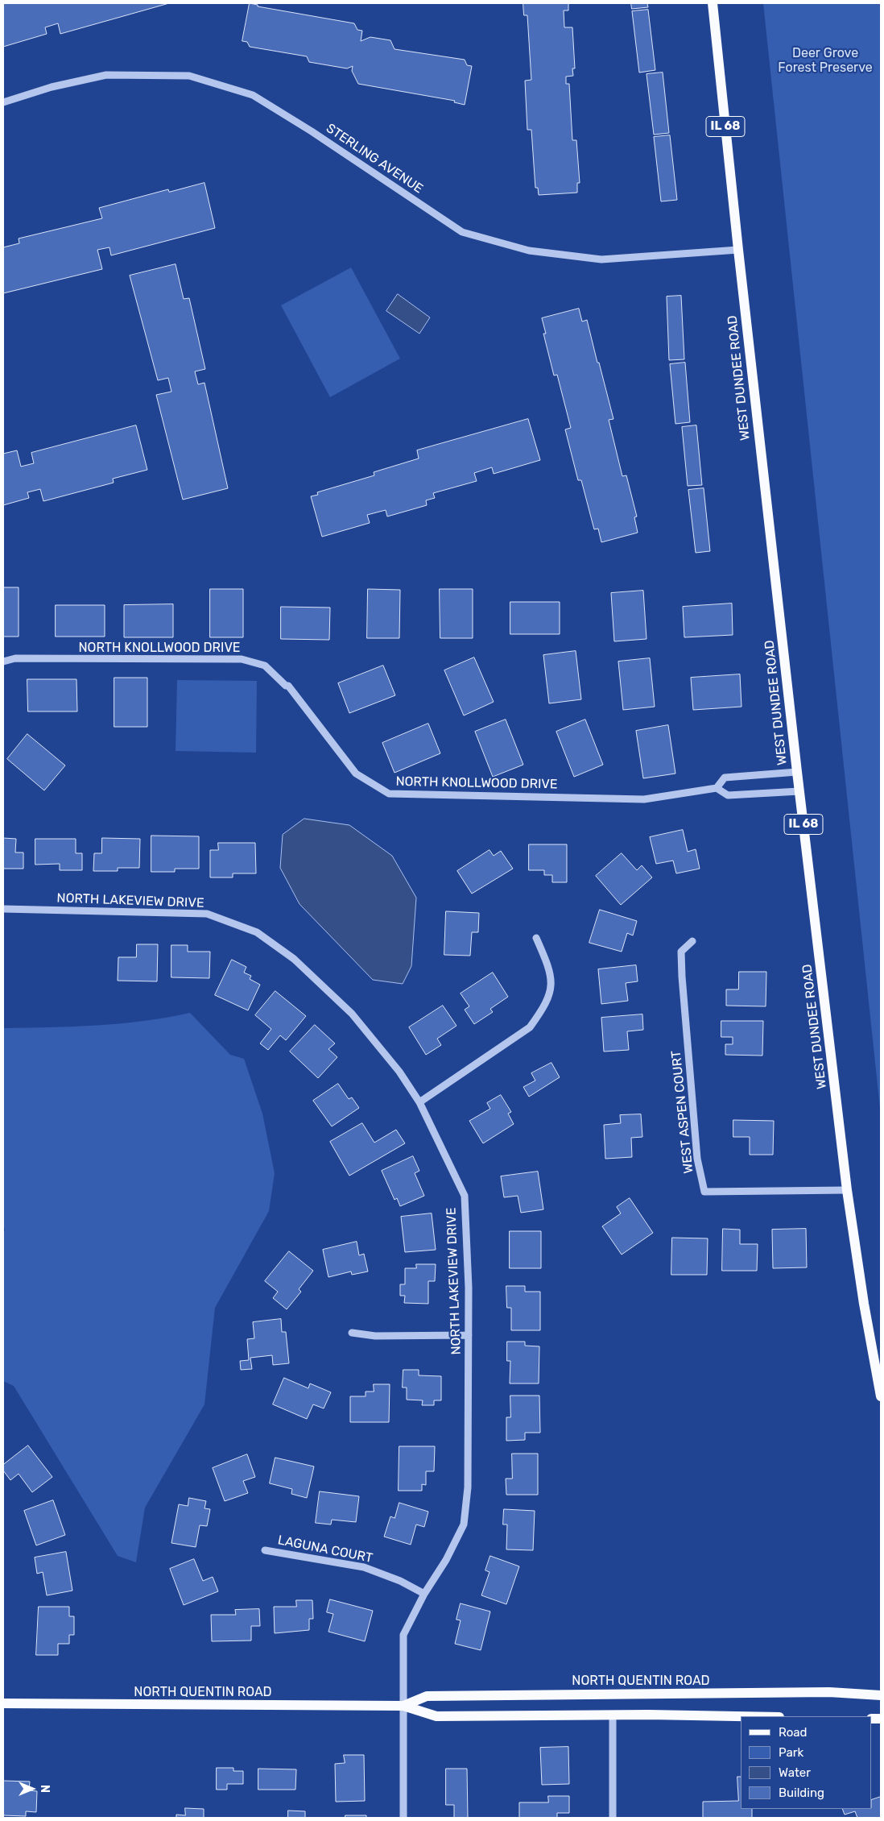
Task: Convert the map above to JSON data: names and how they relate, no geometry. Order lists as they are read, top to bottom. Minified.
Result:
{"streets":{"main road":["IL 68","WEST DUNDEE ROAD","NORTH QUENTIN ROAD"],"street":["STERLING AVENUE","NORTH KNOLLWOOD DRIVE","NORTH LAKEVIEW DRIVE","WEST ASPEN COURT","LAGUNA COURT"]},"crossings":[["STERLING AVENUE","WEST DUNDEE ROAD"],["WEST DUNDEE ROAD","NORTH KNOLLWOOD DRIVE"],["WEST DUNDEE ROAD","WEST ASPEN COURT"],["NORTH LAKEVIEW DRIVE","LAGUNA COURT"],["NORTH LAKEVIEW DRIVE","NORTH QUENTIN ROAD"]],"parks":["Deer Grove Forest Preserve"],"legend":["Road","Park","Water","Building"],"north":"right"}
